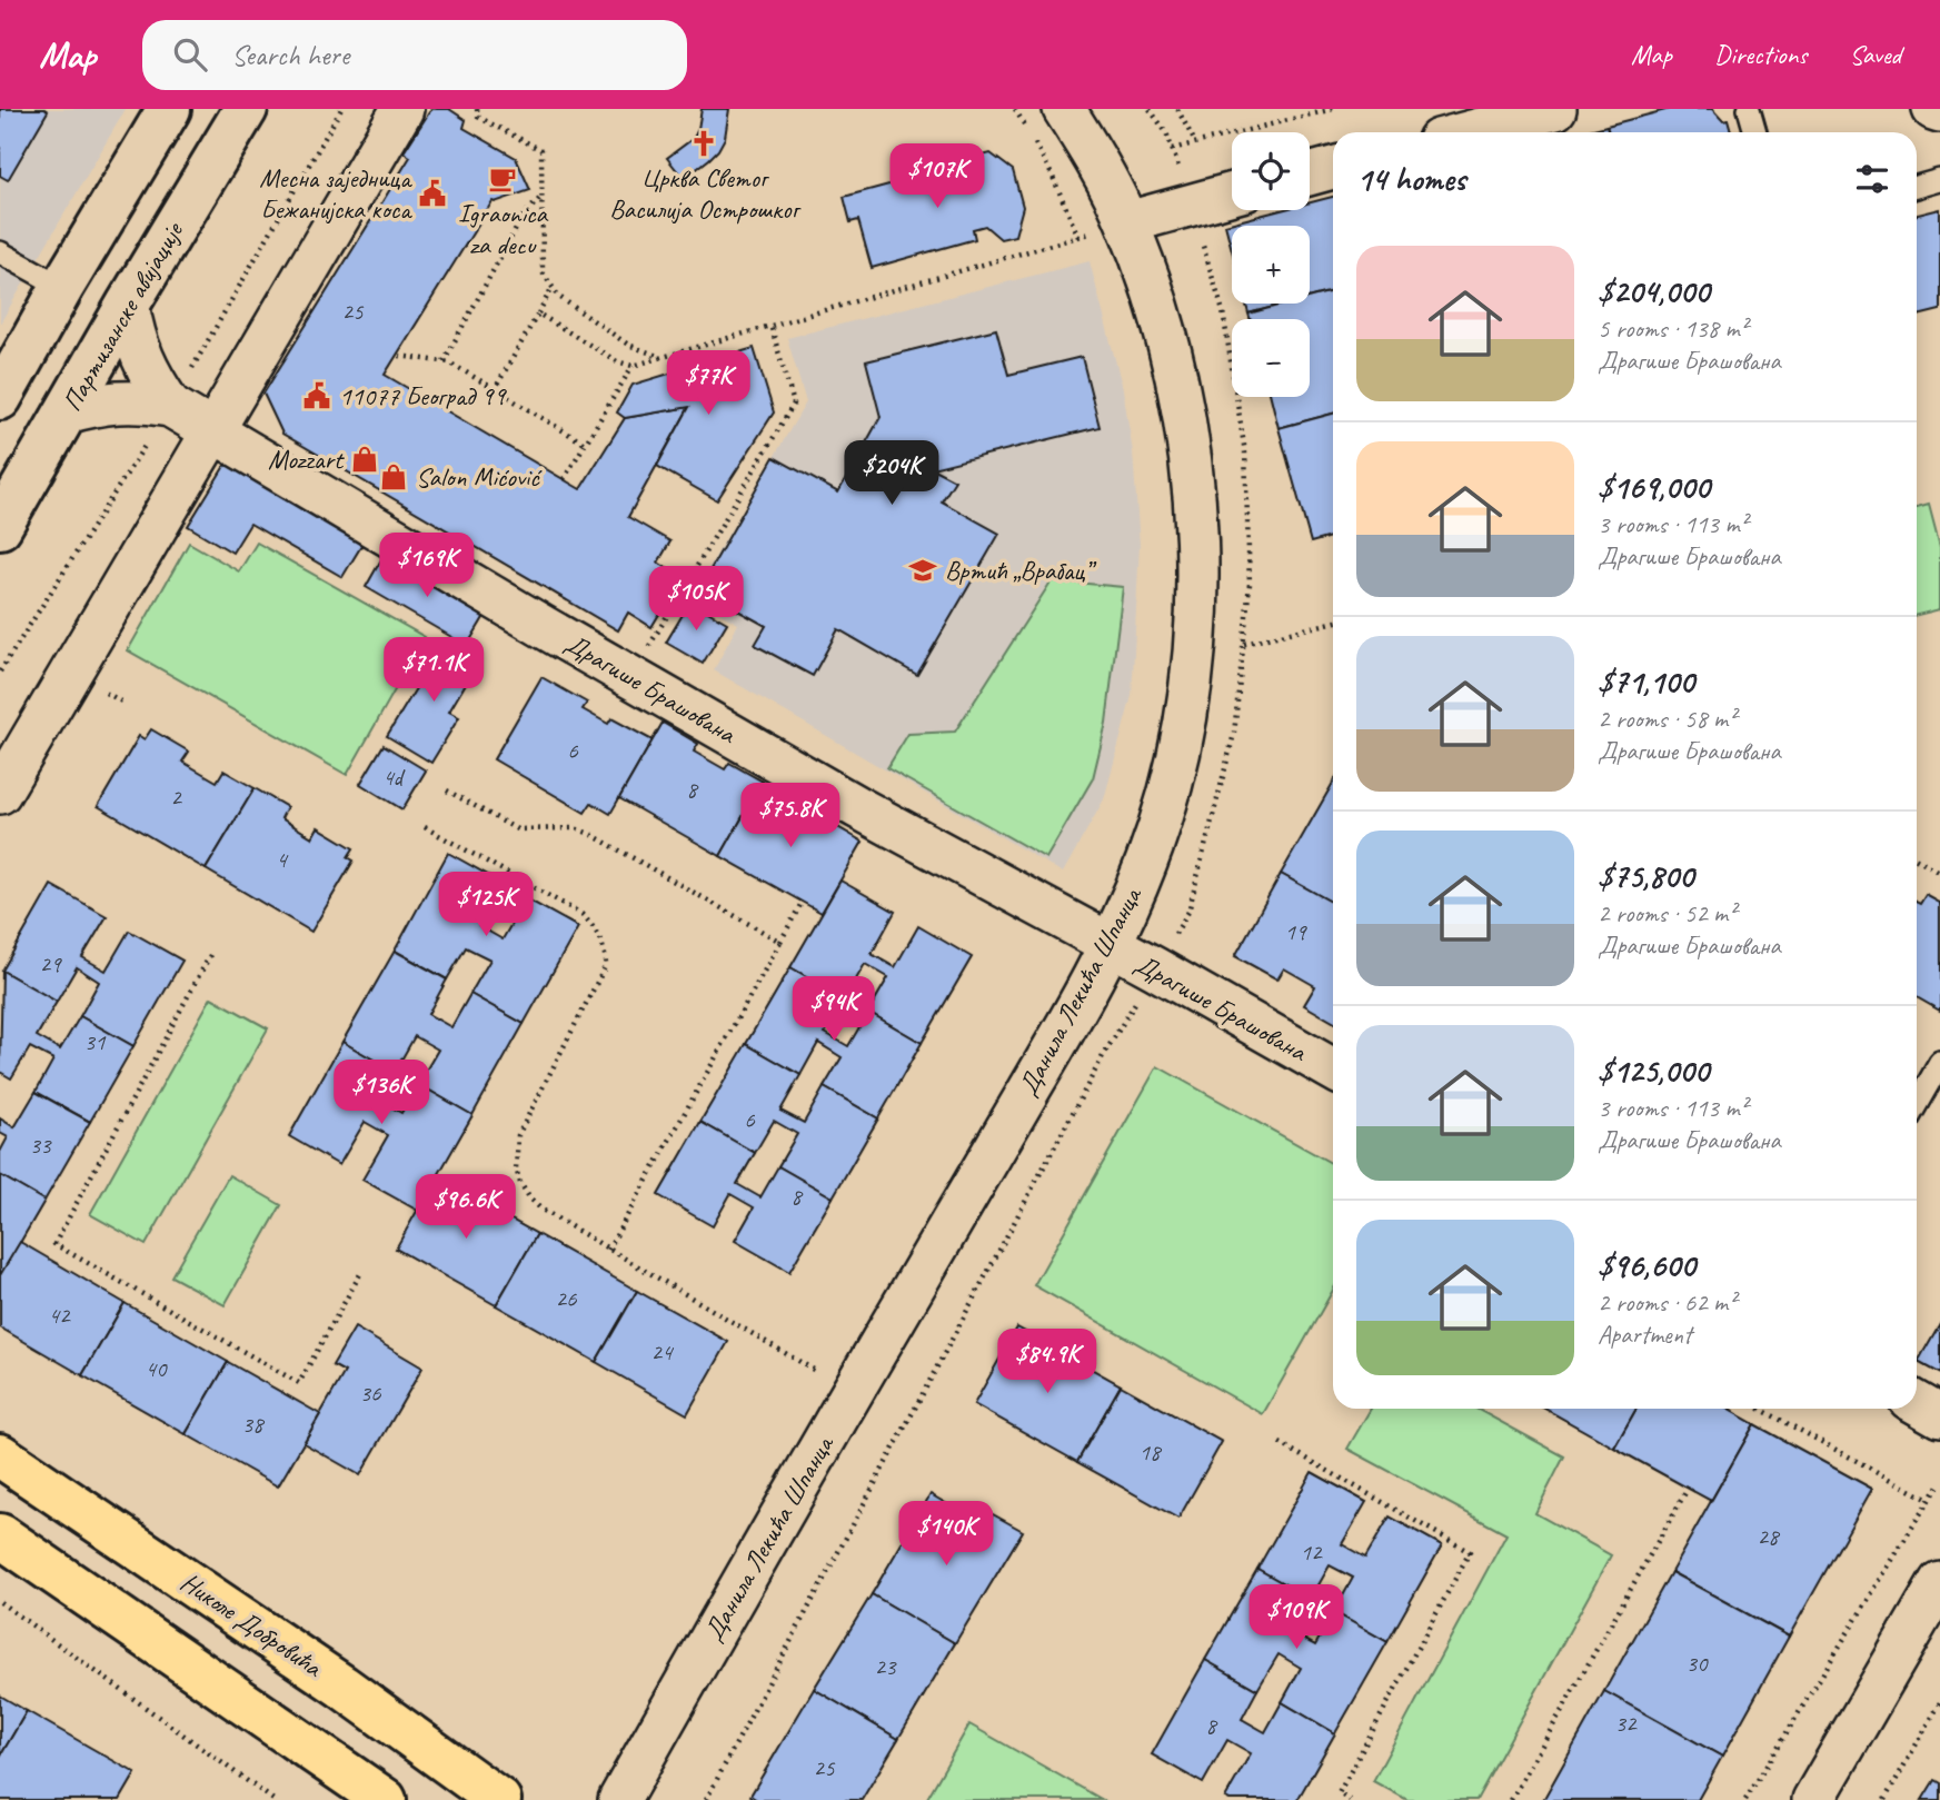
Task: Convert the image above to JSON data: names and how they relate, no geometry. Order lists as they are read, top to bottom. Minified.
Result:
{"streets":{"main road":["Партизанске авијације","Николе Добровића"],"street":["Драгише Брашована","Данила Лекића Шпанца"]},"crossings":[["Партизанске авијације","Драгише Брашована"],["Драгише Брашована","Данила Лекића Шпанца"]],"places":{"church":["Црква Светог Василија Острошког"],"cafe":["Igraonica za decu"],"public building":["Месна заједница Бежанијска коса","11077 Београд 99"],"shop":["Mozzart","Salon Mićović"],"school or university":["Вртић „Врабац”"]},"house_numbers":["25","6","4d","8","2","4","19","29","31","6","33","8","26","42","24","40","36","38","18","28","12","30","23","32","8","25"],"page":{"header":"Map","search":"Search here","nav":["Map","Directions","Saved"],"map_buttons":["+","−"],"heading":"14 homes","price":["$107K","$77K","$204K","$169K","$105K","$71.1K","$75.8K","$125K","$94K","$136K","$96.6K","$84.9K","$140K","$109K"],"list":[{"name":"$204,000","note":"5 rooms · 138 m² · Драгише Брашована"},{"name":"$169,000","note":"3 rooms · 113 m² · Драгише Брашована"},{"name":"$71,100","note":"2 rooms · 58 m² · Драгише Брашована"},{"name":"$75,800","note":"2 rooms · 52 m² · Драгише Брашована"},{"name":"$125,000","note":"3 rooms · 113 m² · Драгише Брашована"},{"name":"$96,600","note":"2 rooms · 62 m² · Apartment"}]}}
